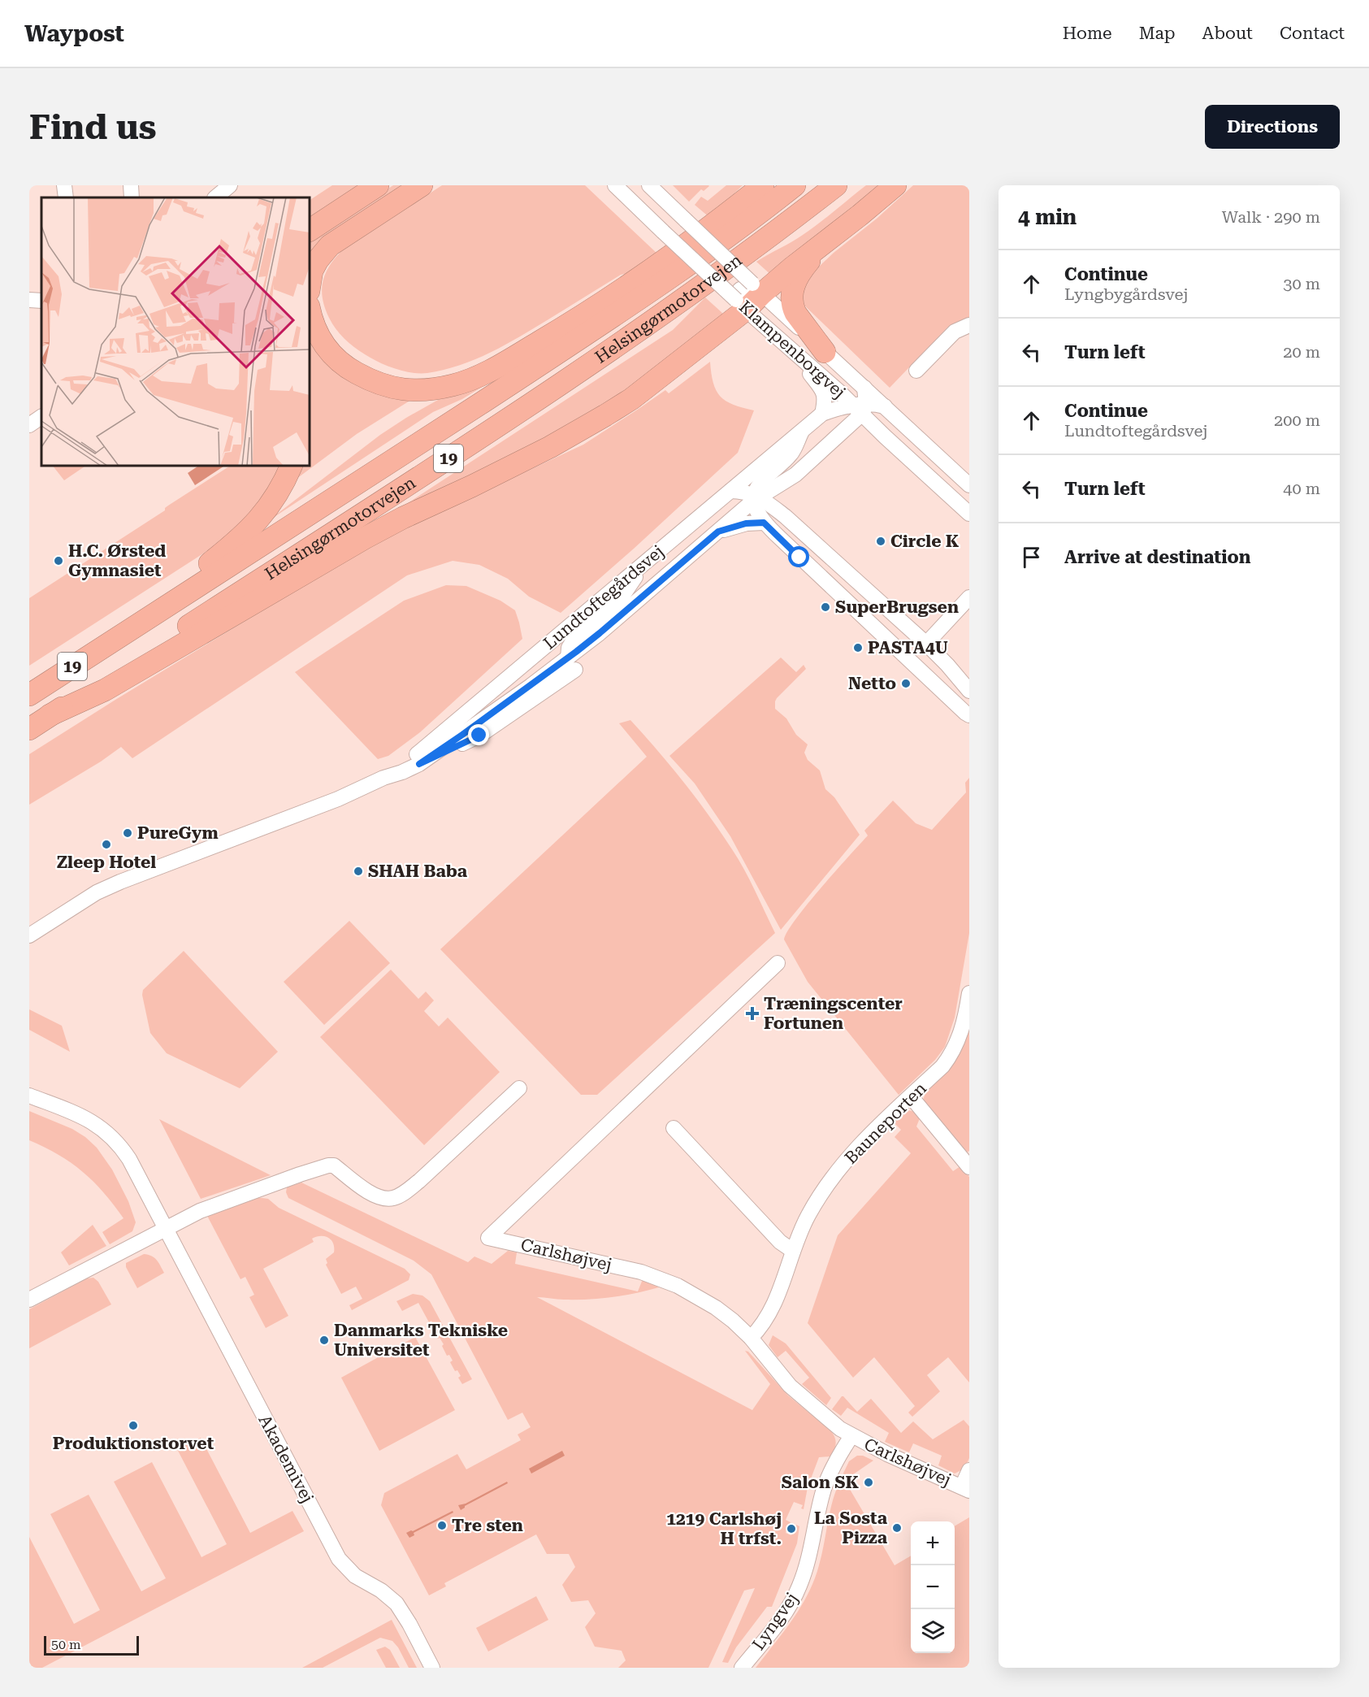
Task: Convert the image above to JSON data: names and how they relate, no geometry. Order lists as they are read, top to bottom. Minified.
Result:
{"streets":{"highway":["Helsingørmotorvejen","19"],"street":["Klampenborgvej","Lundtoftegårdsvej","Bauneporten","Carlshøjvej","Akademivej","Lyngvej"]},"crossings":[["Klampenborgvej","Lundtoftegårdsvej"],["Bauneporten","Carlshøjvej"],["Carlshøjvej","Lyngvej"]],"places":{"other":["Circle K","H.C. Ørsted Gymnasiet","SuperBrugsen","PASTA4U","Netto","PureGym","Zleep Hotel","SHAH Baba","Danmarks Tekniske Universitet","Produktionstorvet","Salon SK","Tre sten","La Sosta Pizza","1219 Carlshøj H trfst."],"health":["Træningscenter Fortunen"]},"scale_bar":"50 m","page":{"header":"Waypost","nav":["Home","Map","About","Contact"],"buttons":"Directions","title":"Find us","heading":["4 min","Walk · 290 m"],"list":[["Continue","Lyngbygårdsvej","30 m"],["Turn left","20 m"],["Continue","Lundtoftegårdsvej","200 m"],["Turn left","40 m"],"Arrive at destination"],"map_buttons":["+","−"],"scale":"50 m"}}
